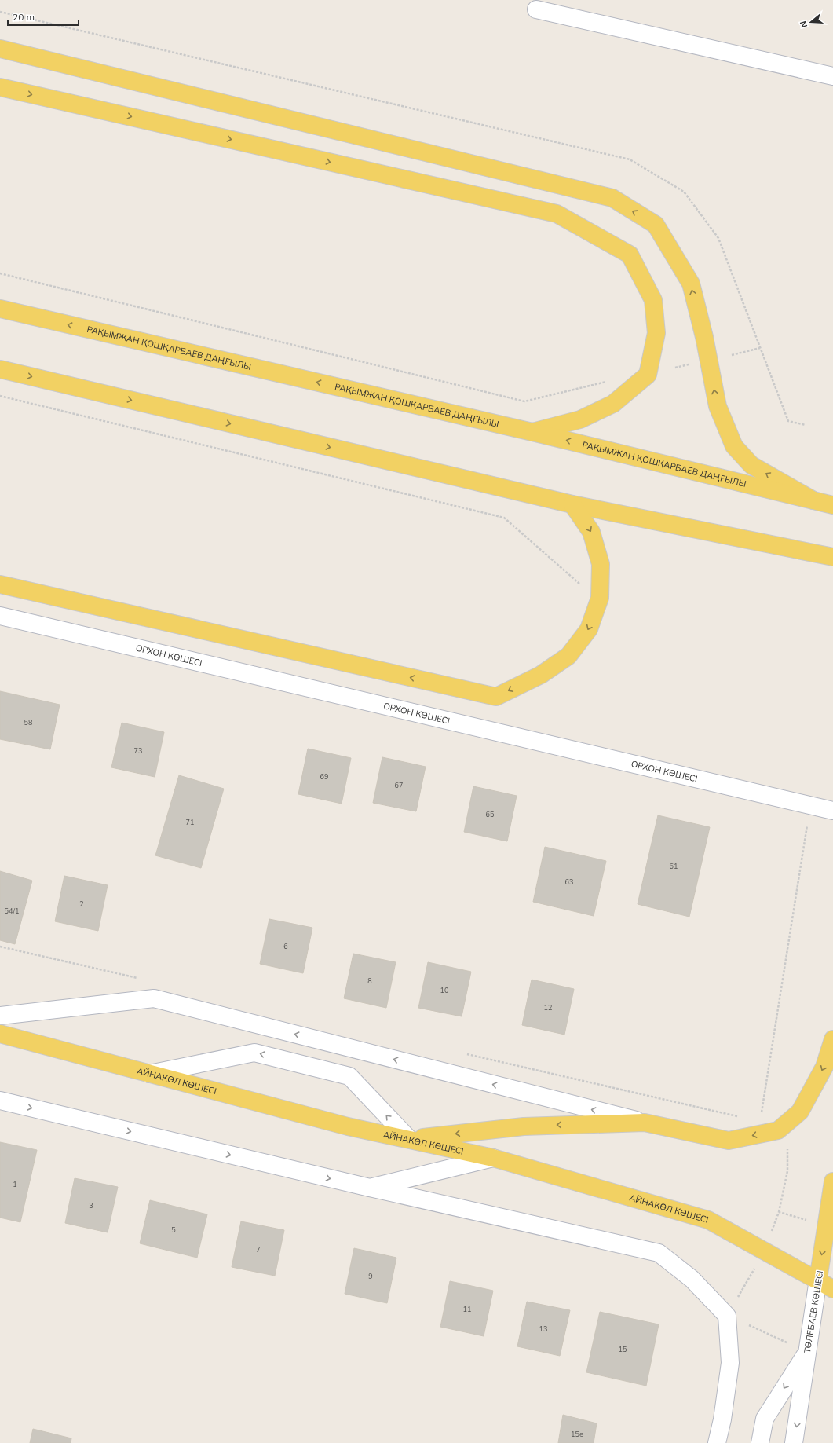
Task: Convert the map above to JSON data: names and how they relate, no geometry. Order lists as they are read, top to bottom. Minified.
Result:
{"streets":{"main road":["РАҚЫМЖАН ҚОШҚАРБАЕВ ДАҢҒЫЛЫ","АЙНАКӨЛ КӨШЕСІ","ТӨЛЕБАЕВ КӨШЕСІ"],"street":["ОРХОН КӨШЕСІ"]},"crossings":[["АЙНАКӨЛ КӨШЕСІ","ТӨЛЕБАЕВ КӨШЕСІ"]],"one_way":["ТӨЛЕБАЕВ КӨШЕСІ"],"house_numbers":["58","73","69","67","65","71","61","63","2","54/1","6","8","10","12","1","3","5","7","9","11","13","15","15е"],"scale_bar":"20 m","north":"left"}
